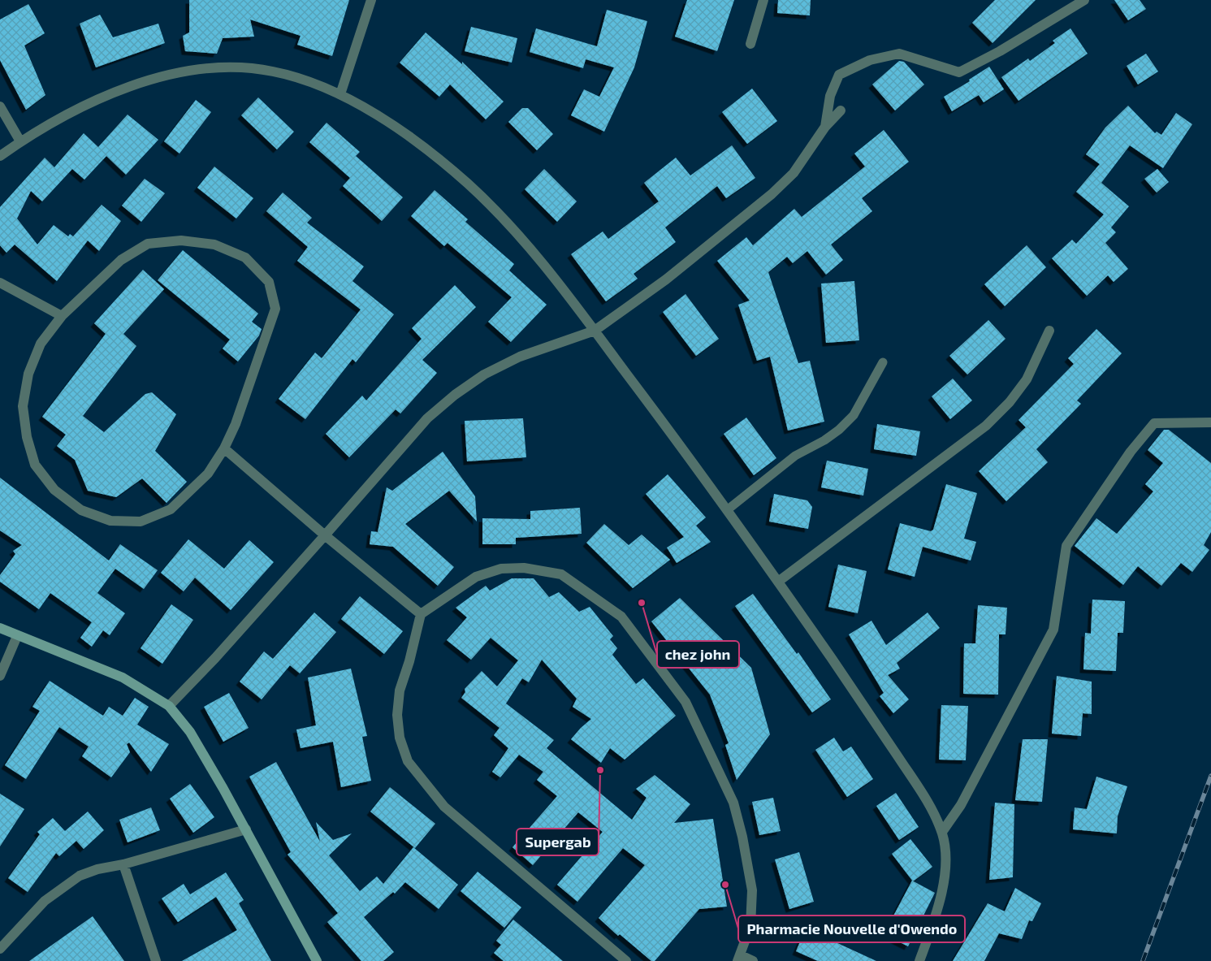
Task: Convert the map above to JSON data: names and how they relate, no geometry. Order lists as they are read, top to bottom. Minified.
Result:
{"places":["chez john","Supergab","Pharmacie Nouvelle d'Owendo"]}
